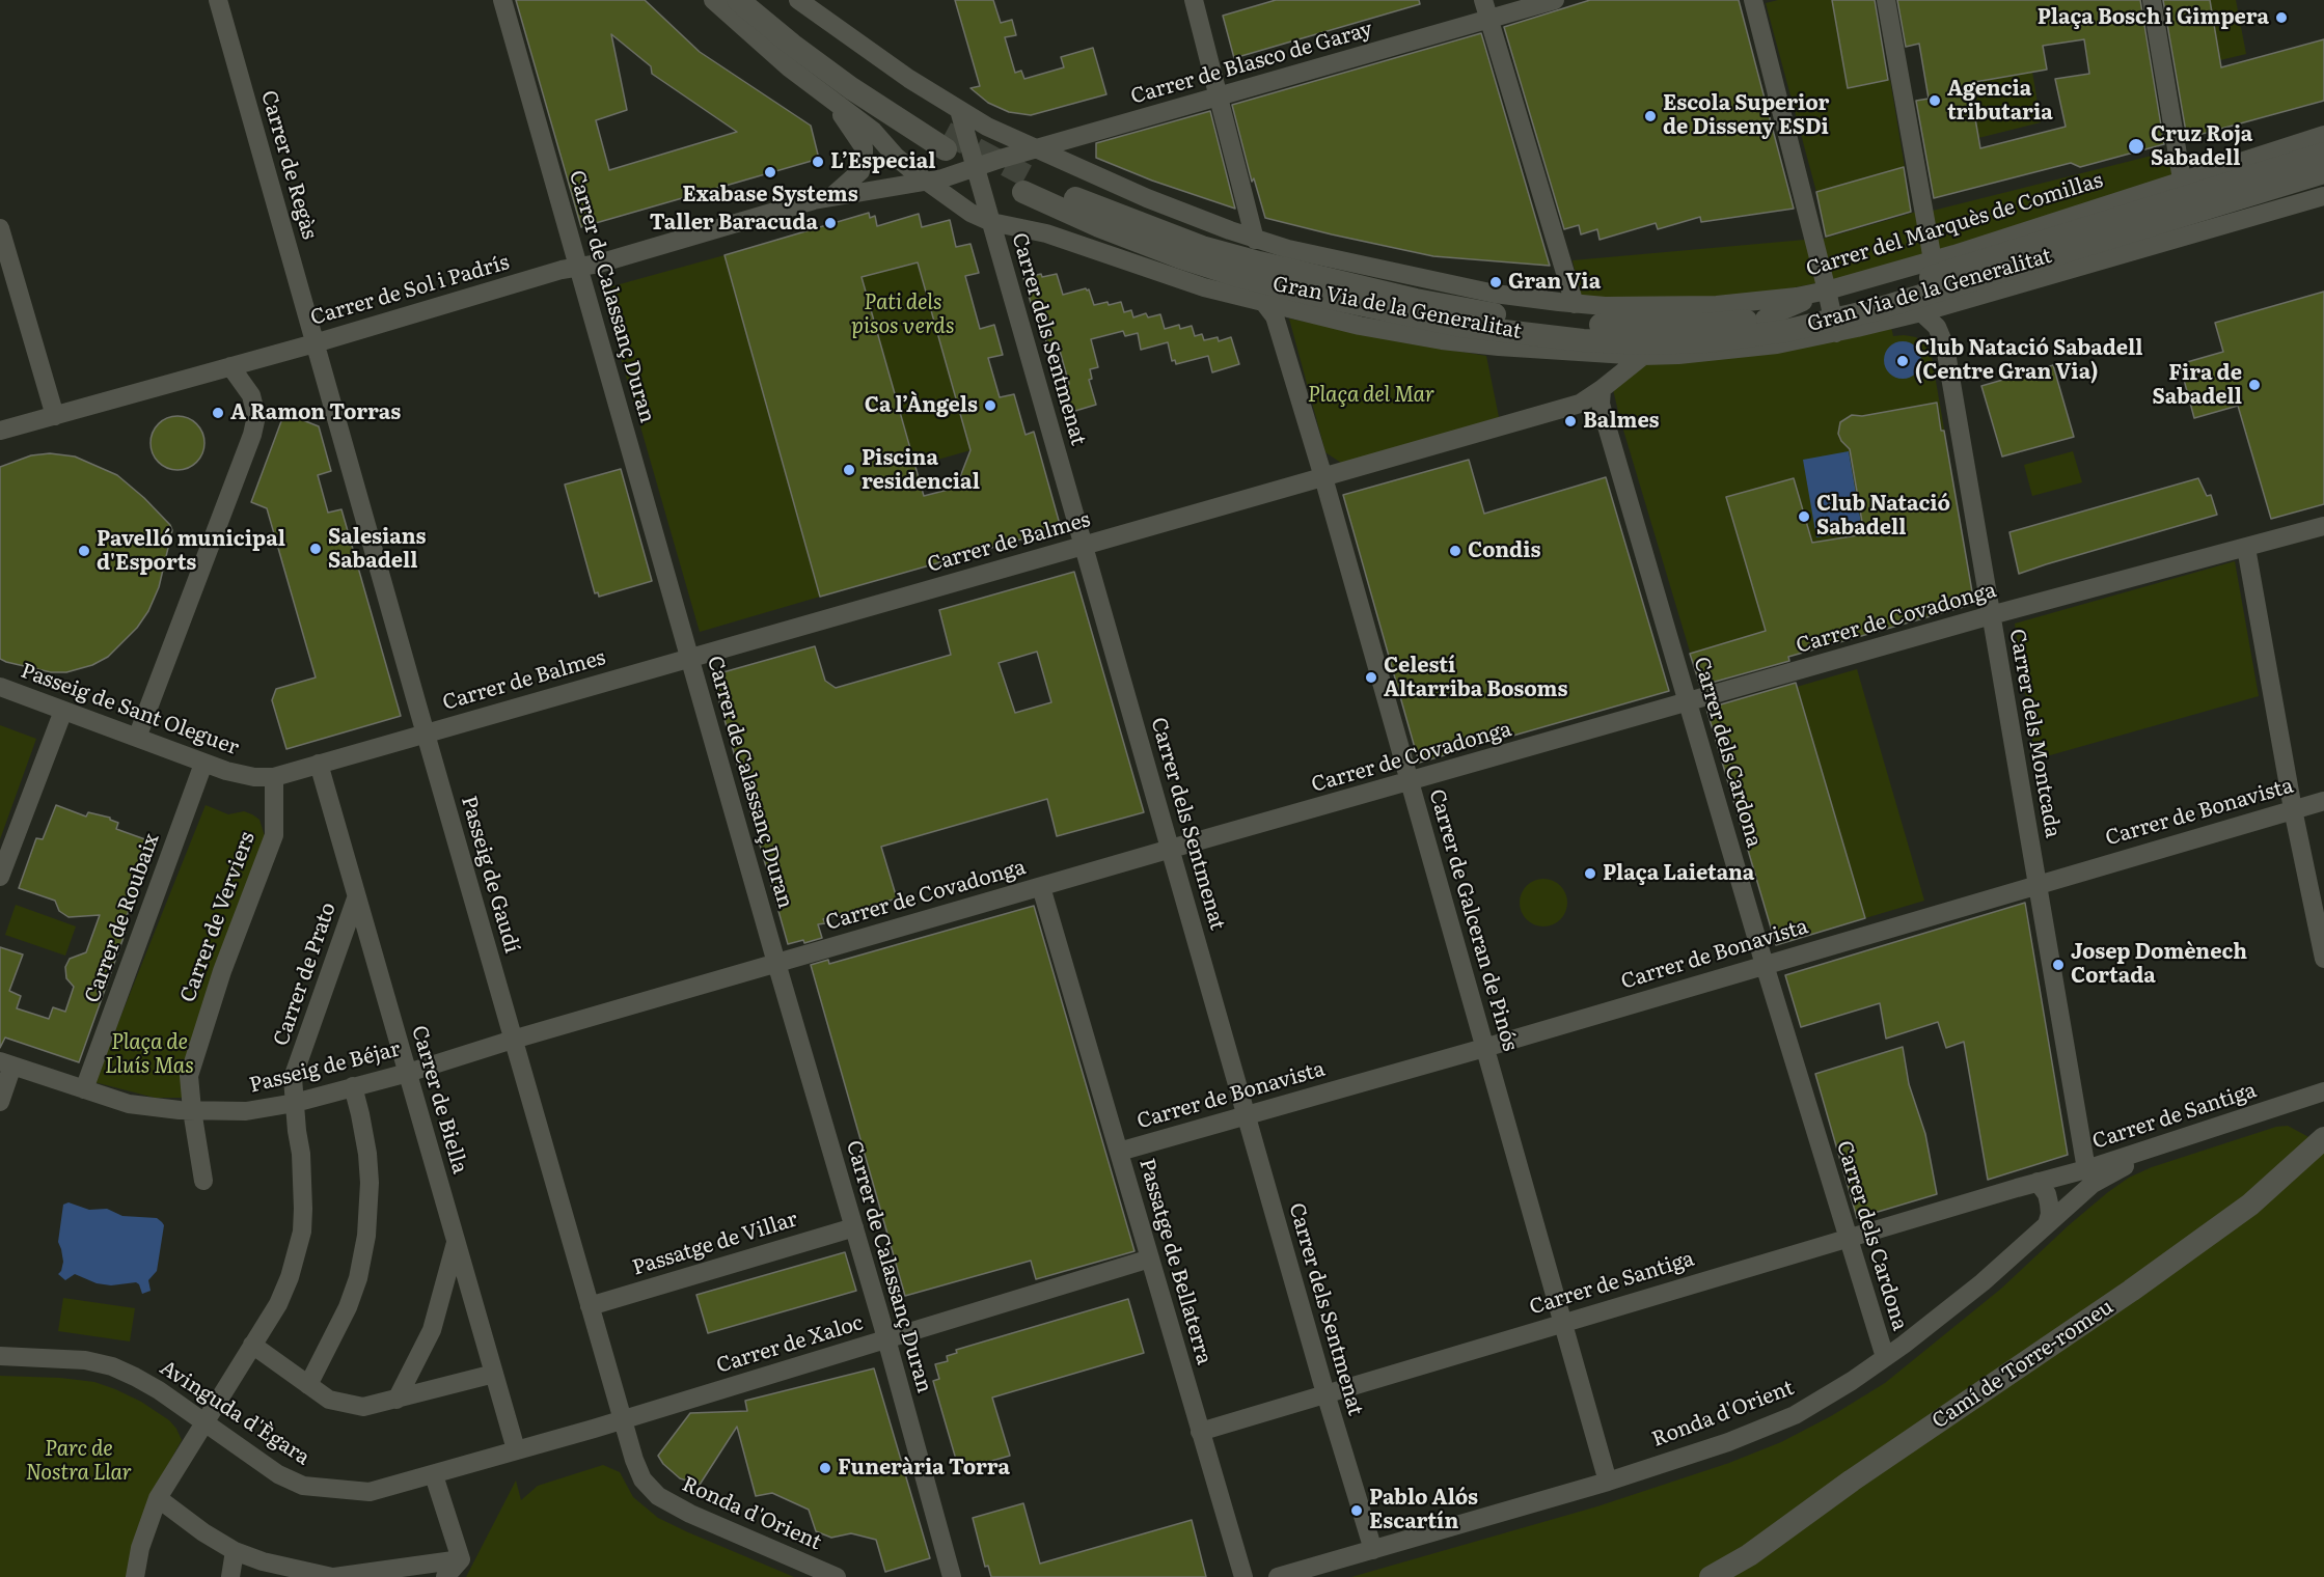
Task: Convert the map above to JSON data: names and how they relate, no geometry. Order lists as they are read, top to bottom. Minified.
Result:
{"streets":{"street":["Carrer de Blasco de Garay","Carrer de Regàs","Carrer del Marquès de Comillas","Carrer de Sol i Padrís","Gran Via de la Generalitat","Carrer de Calassanç Duran","Carrer dels Sentmenat","Carrer de Balmes","Carrer de Covadonga","Passeig de Sant Oleguer","Carrer dels Montcada","Carrer dels Cardona","Carrer de Bonavista","Passeig de Gaudí","Carrer de Verviers","Carrer de Roubaix","Carrer de Galceran de Pinós","Carrer de Prato","Passeig de Béjar","Carrer de Biella","Carrer de Santiga","Passatge de Villar","Passatge de Bellaterra","Carrer de Xaloc","Camí de Torre-romeu","Avinguda d'Ègara","Ronda d'Orient"]},"crossings":[["Carrer de Blasco de Garay","Carrer del Marquès de Comillas"],["Carrer de Blasco de Garay","Carrer de Sol i Padrís"],["Carrer de Blasco de Garay","Carrer dels Sentmenat"],["Carrer de Regàs","Carrer de Sol i Padrís"],["Carrer de Regàs","Passeig de Gaudí"],["Carrer del Marquès de Comillas","Gran Via de la Generalitat"],["Carrer del Marquès de Comillas","Carrer dels Sentmenat"],["Carrer de Sol i Padrís","Carrer de Calassanç Duran"],["Carrer de Sol i Padrís","Carrer dels Sentmenat"],["Carrer de Sol i Padrís","Passeig de Gaudí"],["Gran Via de la Generalitat","Carrer dels Montcada"],["Carrer de Calassanç Duran","Carrer de Balmes"],["Carrer de Calassanç Duran","Carrer de Covadonga"],["Carrer de Calassanç Duran","Passatge de Villar"],["Carrer de Calassanç Duran","Carrer de Xaloc"],["Carrer dels Sentmenat","Carrer de Balmes"],["Carrer dels Sentmenat","Carrer de Covadonga"],["Carrer dels Sentmenat","Carrer de Bonavista"],["Carrer dels Sentmenat","Carrer de Santiga"],["Carrer dels Sentmenat","Ronda d'Orient"],["Carrer de Balmes","Passeig de Sant Oleguer"],["Carrer de Balmes","Carrer dels Cardona"],["Carrer de Balmes","Passeig de Gaudí"],["Carrer de Balmes","Carrer de Galceran de Pinós"],["Carrer de Covadonga","Carrer dels Montcada"],["Carrer de Covadonga","Carrer dels Cardona"],["Carrer de Covadonga","Passeig de Gaudí"],["Carrer de Covadonga","Carrer de Galceran de Pinós"],["Carrer de Covadonga","Passeig de Béjar"],["Carrer de Covadonga","Passatge de Bellaterra"],["Passeig de Sant Oleguer","Passeig de Gaudí"],["Passeig de Sant Oleguer","Carrer de Verviers"],["Passeig de Sant Oleguer","Carrer de Roubaix"],["Passeig de Sant Oleguer","Carrer de Biella"],["Carrer dels Montcada","Carrer de Bonavista"],["Carrer dels Montcada","Carrer de Santiga"],["Carrer dels Cardona","Carrer de Bonavista"],["Carrer dels Cardona","Carrer de Santiga"],["Carrer dels Cardona","Ronda d'Orient"],["Carrer de Bonavista","Carrer de Galceran de Pinós"],["Carrer de Bonavista","Passatge de Bellaterra"],["Passeig de Gaudí","Passeig de Béjar"],["Passeig de Gaudí","Passatge de Villar"],["Passeig de Gaudí","Carrer de Xaloc"],["Passeig de Gaudí","Avinguda d'Ègara"],["Passeig de Gaudí","Ronda d'Orient"],["Carrer de Verviers","Passeig de Béjar"],["Carrer de Roubaix","Passeig de Béjar"],["Carrer de Galceran de Pinós","Carrer de Santiga"],["Carrer de Galceran de Pinós","Ronda d'Orient"],["Carrer de Prato","Passeig de Béjar"],["Carrer de Prato","Carrer de Biella"],["Carrer de Prato","Avinguda d'Ègara"],["Passeig de Béjar","Carrer de Biella"],["Carrer de Biella","Avinguda d'Ègara"],["Carrer de Santiga","Passatge de Bellaterra"],["Carrer de Santiga","Ronda d'Orient"],["Passatge de Bellaterra","Carrer de Xaloc"],["Carrer de Xaloc","Avinguda d'Ègara"],["Carrer de Xaloc","Ronda d'Orient"],["Avinguda d'Ègara","Ronda d'Orient"]],"parks":["Pati dels pisos verds","Plaça del Mar","Plaça de Lluís Mas","Parc de Nostra Llar"],"places":["Plaça Bosch i Gimpera","Agencia tributaria","Escola Superior de Disseny ESDi","Cruz Roja Sabadell","L’Especial","Exabase Systems","Taller Baracuda","Gran Via","Club Natació Sabadell (Centre Gran Via)","Fira de Sabadell","Ca l’Àngels","A Ramon Torras","Balmes","Piscina residencial","Club Natació Sabadell","Salesians Sabadell","Pavelló municipal d'Esports","Condis","Celestí Altarriba Bosoms","Plaça Laietana","Josep Domènech Cortada","Funerària Torra","Pablo Alós Escartín"]}
